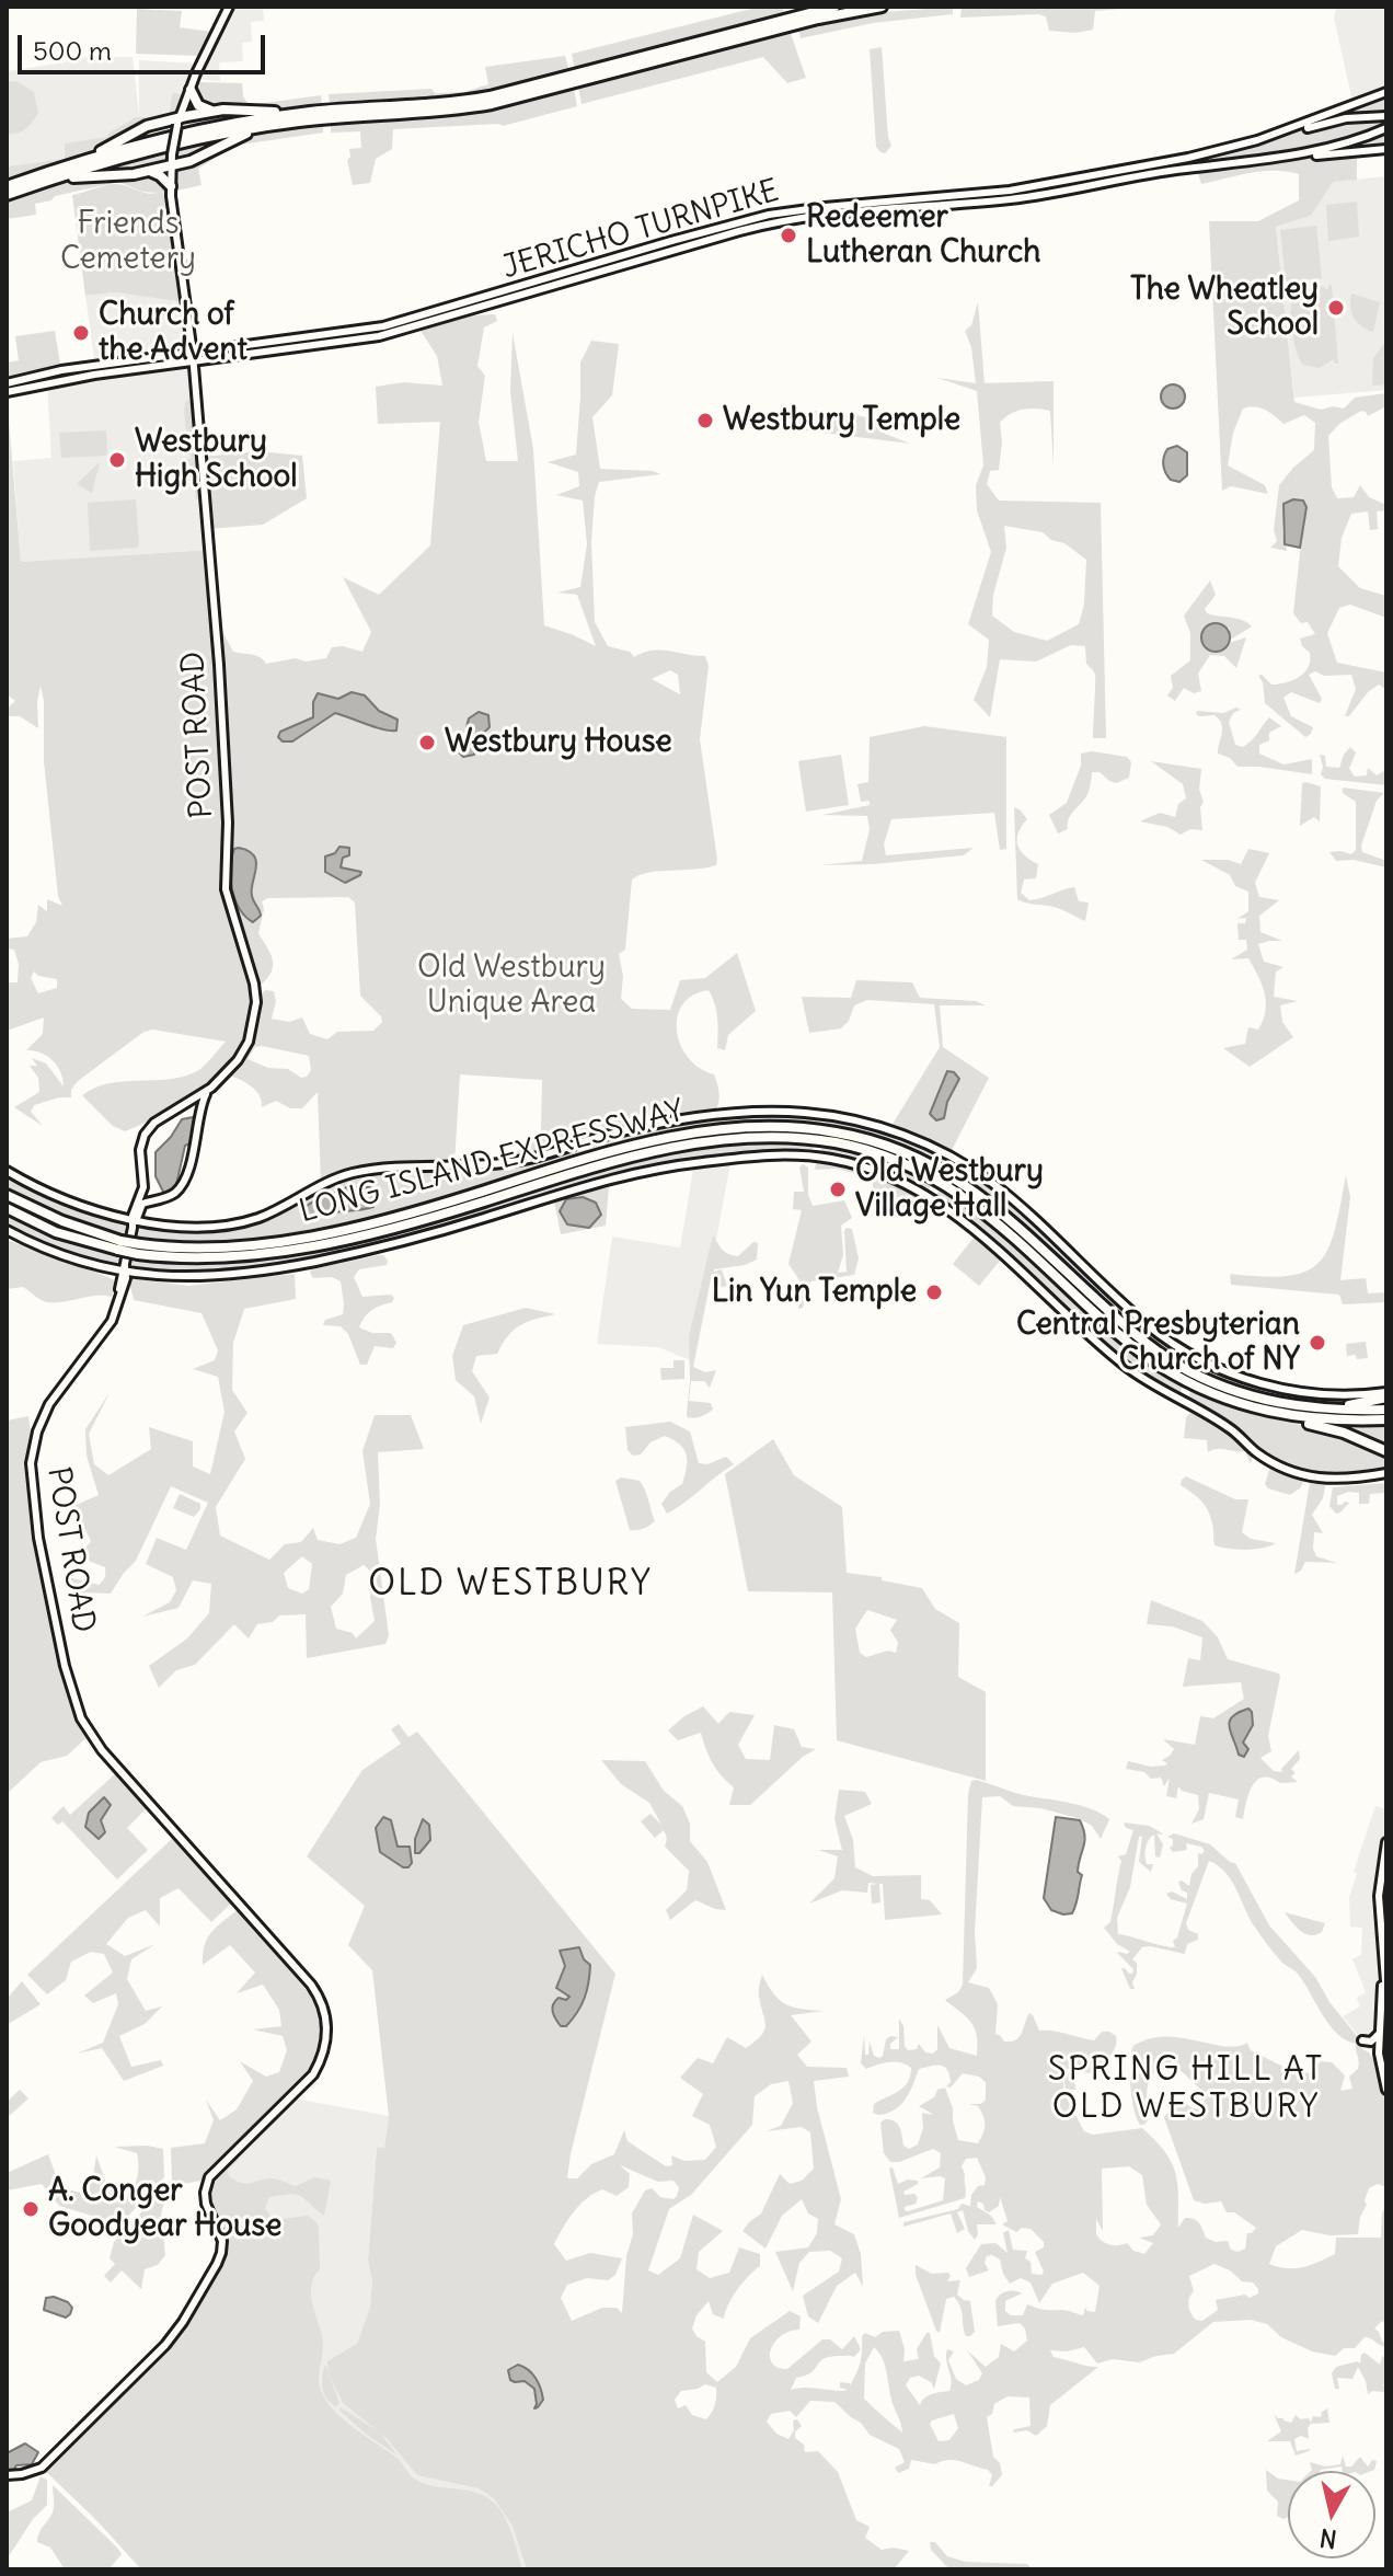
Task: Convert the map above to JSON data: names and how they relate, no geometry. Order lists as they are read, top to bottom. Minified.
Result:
{"streets":{"highway":["LONG ISLAND EXPRESSWAY"],"main road":["JERICHO TURNPIKE","POST ROAD"]},"crossings":[["JERICHO TURNPIKE","POST ROAD"]],"districts":["OLD WESTBURY","SPRING HILL AT OLD WESTBURY"],"parks":["Friends Cemetery","Old Westbury Unique Area"],"places":["Redeemer Lutheran Church","The Wheatley School","Church of the Advent","Westbury Temple","Westbury High School","Westbury House","Old Westbury Village Hall","Lin Yun Temple","Central Presbyterian Church of NY","A. Conger Goodyear House"],"scale_bar":"500 m","north":"bottom"}
